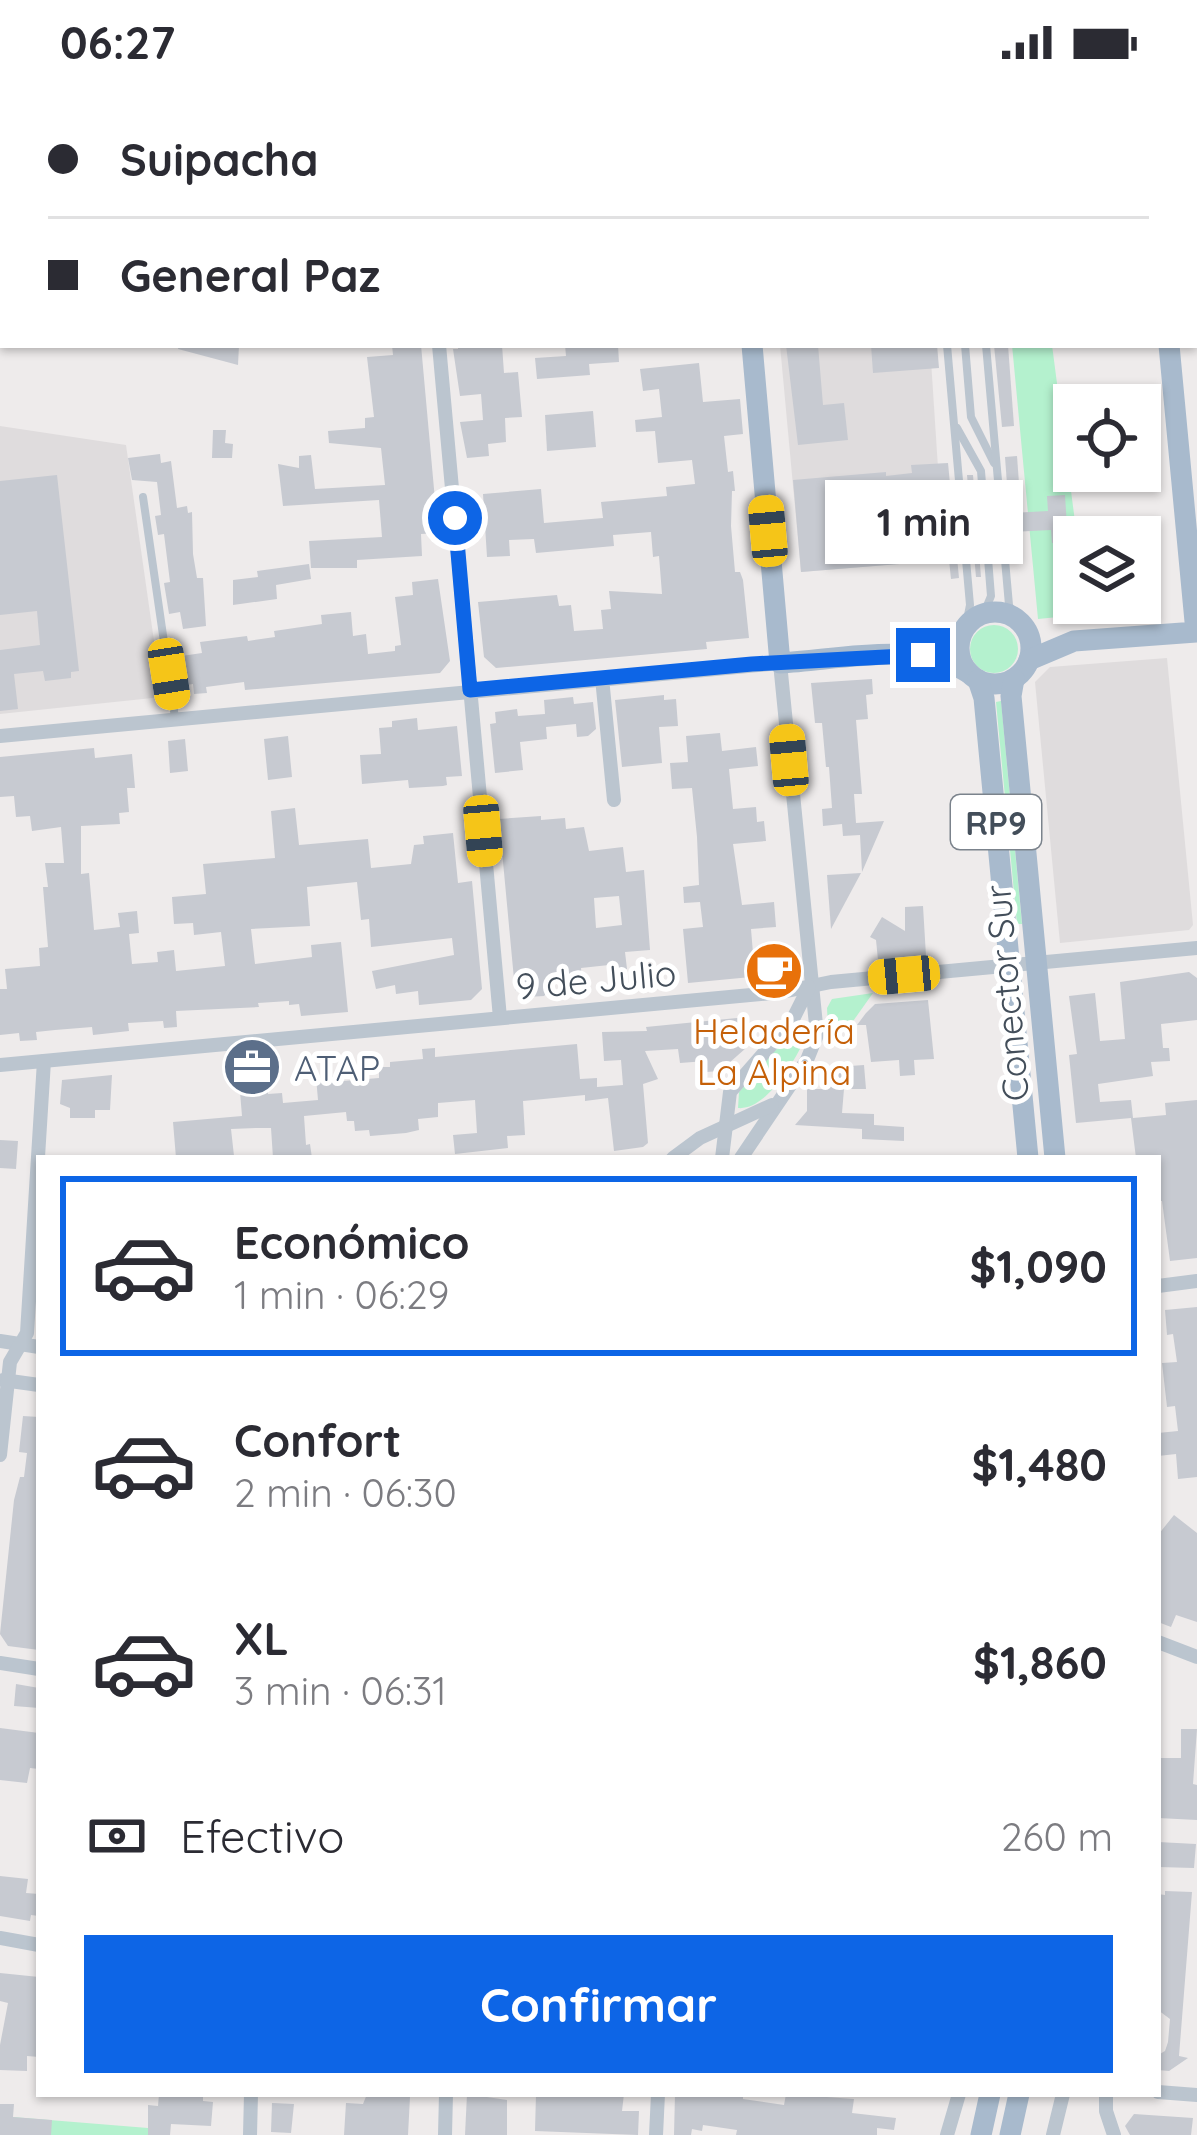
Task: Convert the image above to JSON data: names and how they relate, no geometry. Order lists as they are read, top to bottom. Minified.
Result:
{"streets":{"main road":["RP9","Conector Sur"],"street":["9 de Julio"]},"crossings":[["9 de Julio","Conector Sur"]],"places":{"cafe":["Heladería La Alpina"],"office":["ATAP"]},"page":{"status":"06:27","banner":["Suipacha","General Paz"],"bubble":"1 min","list":[{"name":"Económico","note":"1 min · 06:29","value":"$1,090"},{"name":"Confort","note":"2 min · 06:30","value":"$1,480"},{"name":"XL","note":"3 min · 06:31","value":"$1,860"}],"pay":["Efectivo","260 m"],"buttons":"Confirmar"}}
